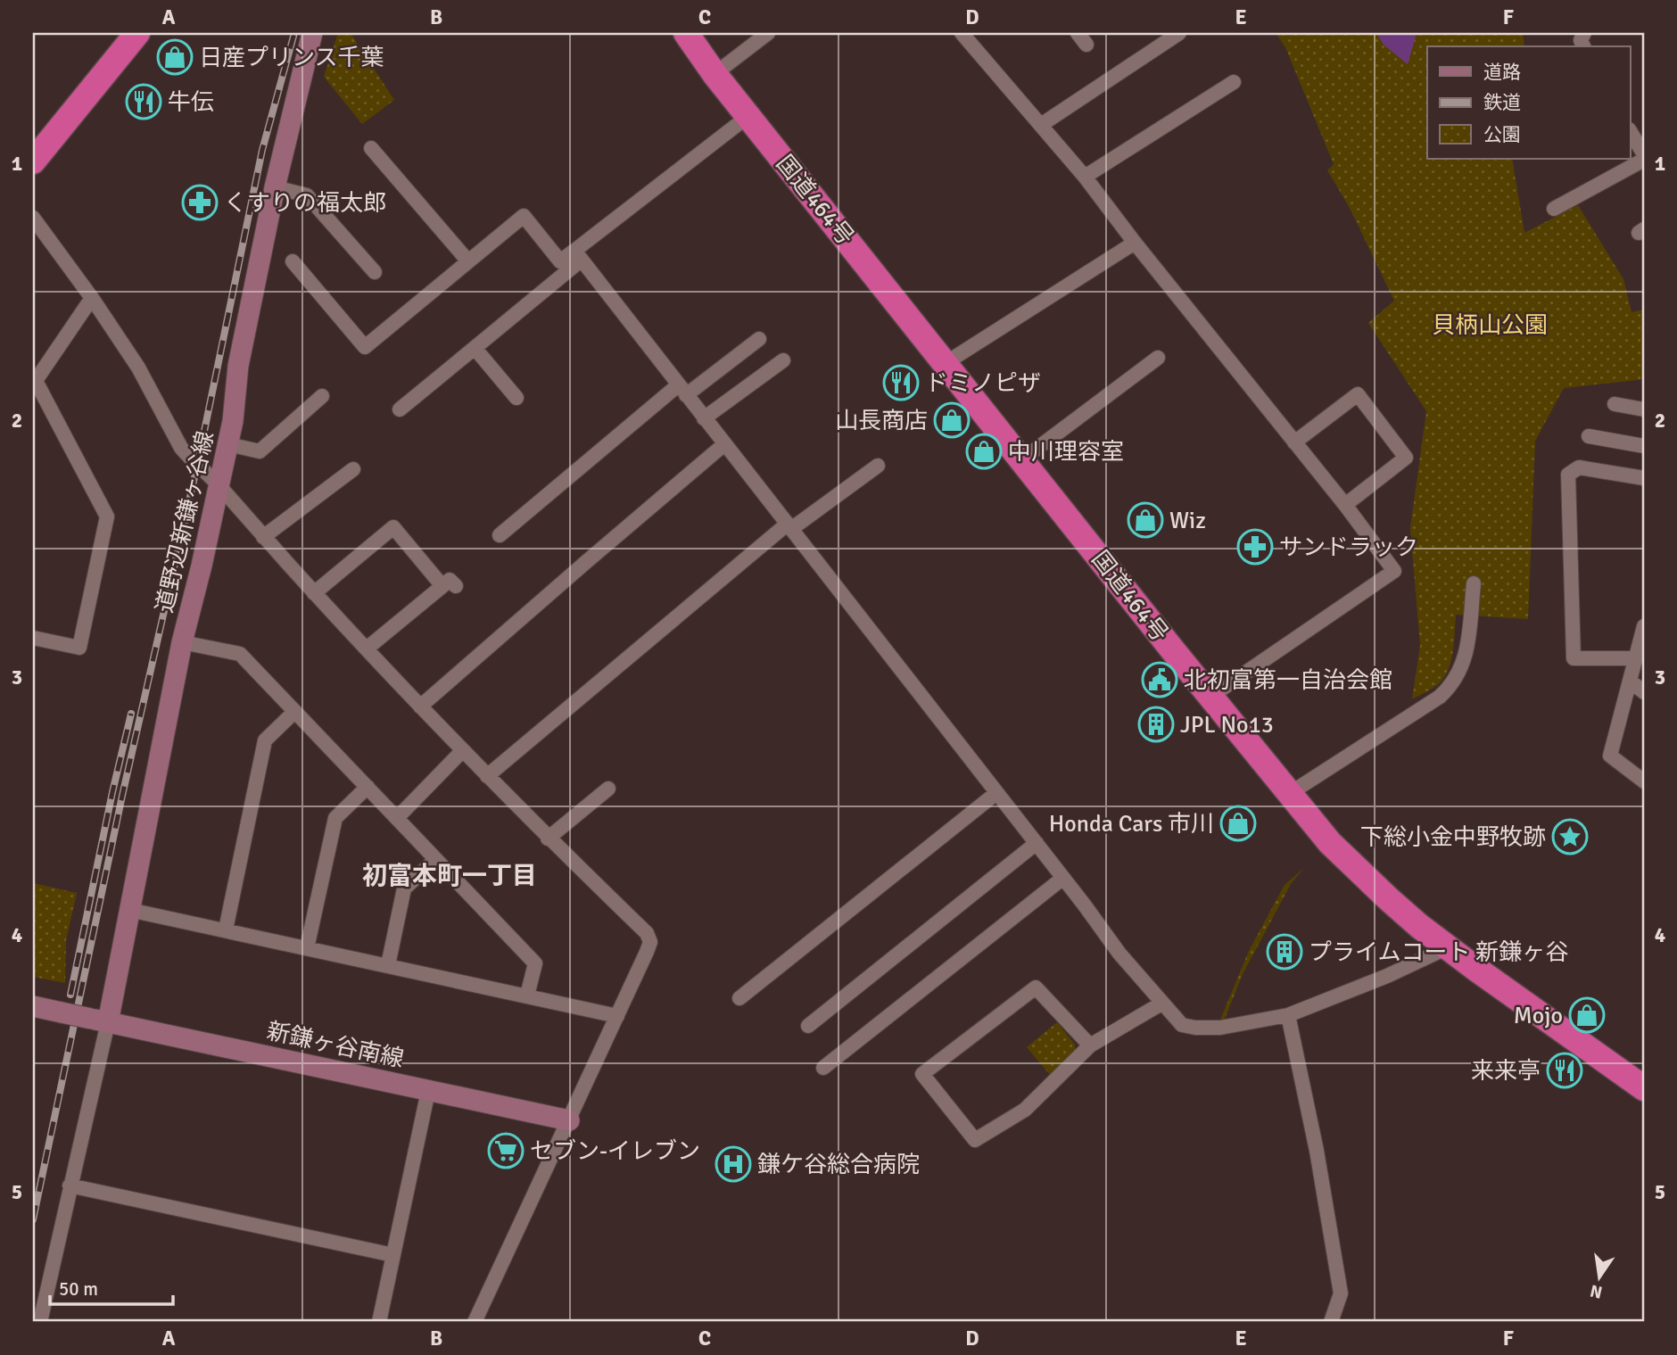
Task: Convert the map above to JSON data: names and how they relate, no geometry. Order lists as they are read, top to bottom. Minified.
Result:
{"streets":{"highway":["国道464号"],"street":["道野辺新鎌ヶ谷線","新鎌ヶ谷南線"]},"crossings":[["道野辺新鎌ヶ谷線","新鎌ヶ谷南線"]],"districts":["初富本町一丁目"],"parks":["貝柄山公園"],"places":{"shop":["日産プリンス千葉","山長商店","中川理容室","Wiz","Honda Cars 市川","Mojo"],"restaurant":["牛伝","ドミノピザ","来来亭"],"pharmacy":["くすりの福太郎","サンドラック"],"public building":["北初富第一自治会館"],"building":["JPL No13","プライムコート 新鎌ヶ谷"],"place":["下総小金中野牧跡"],"supermarket":["セブン-イレブン"],"hospital":["鎌ケ谷総合病院"]},"legend":["道路","鉄道","公園"],"scale_bar":"50 m","north":"bottom","grid":{"columns":["A","B","C","D","E","F"],"rows":["1","2","3","4","5"]}}
